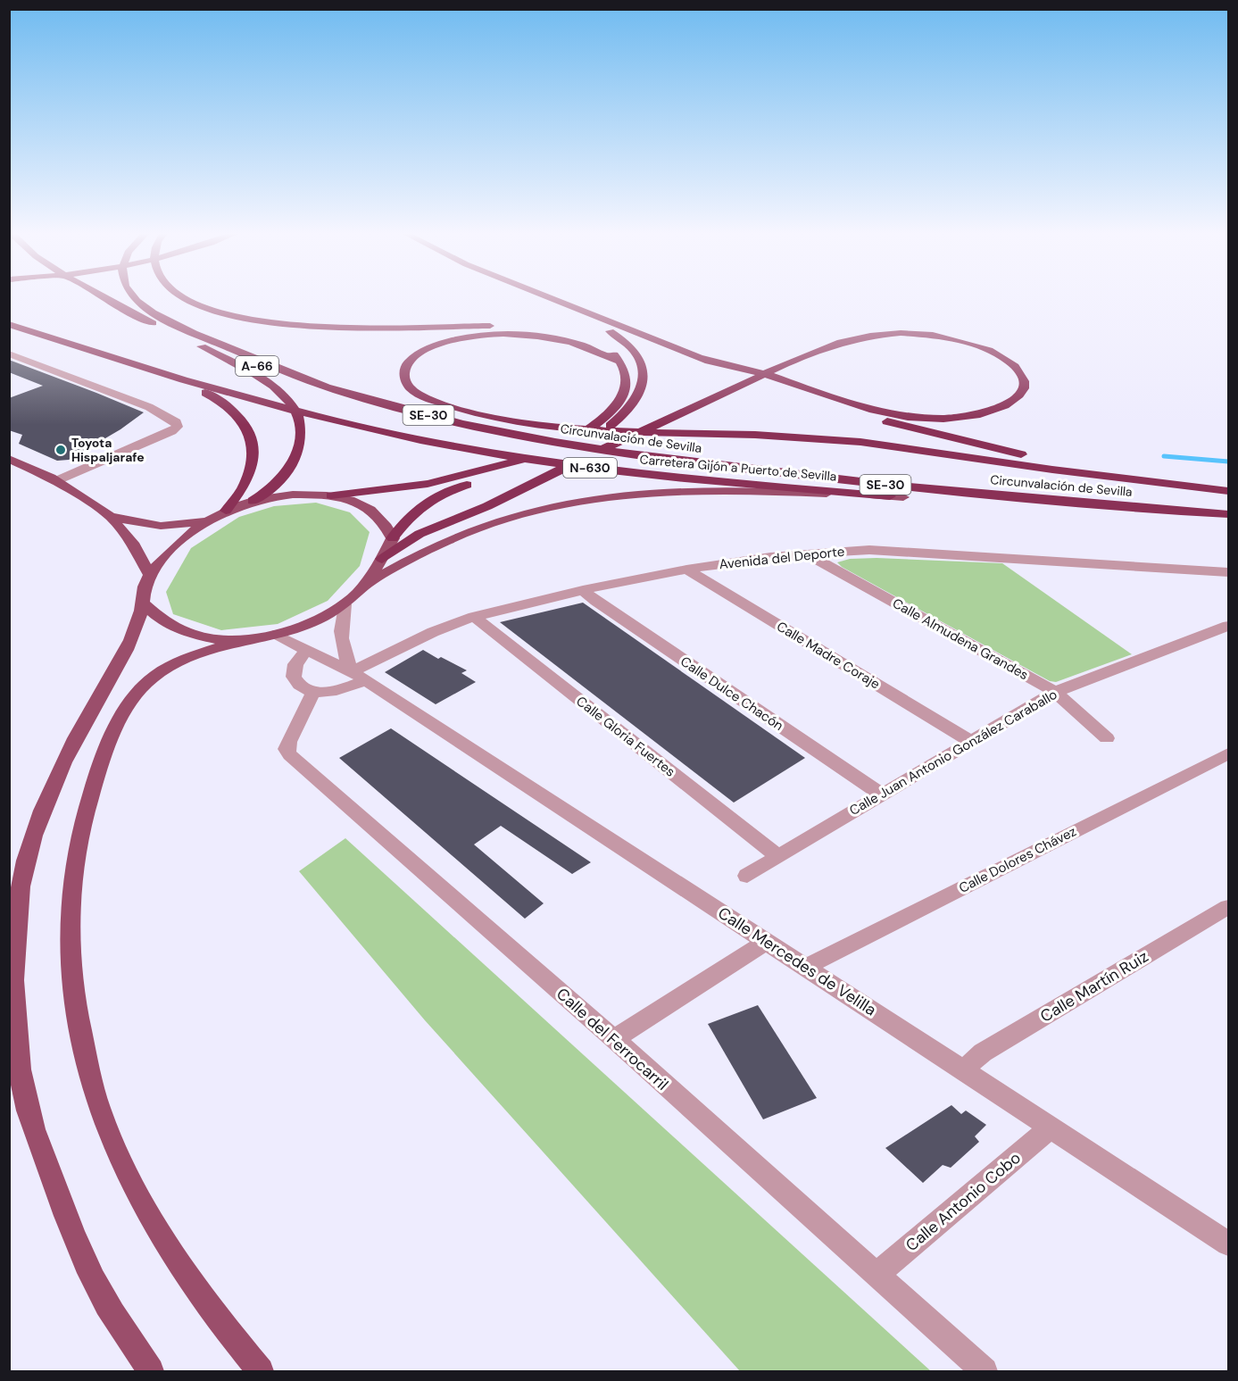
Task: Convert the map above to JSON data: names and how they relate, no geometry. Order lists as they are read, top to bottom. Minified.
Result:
{"streets":{"highway":["A-66","SE-30","Circunvalación de Sevilla","N-630","Carretera Gijón a Puerto de Sevilla"],"street":["Avenida del Deporte","Calle Almudena Grandes","Calle Madre Coraje","Calle Dulce Chacón","Calle Gloria Fuertes","Calle Juan Antonio González Caraballo","Calle Dolores Chávez","Calle Mercedes de Velilla","Calle Martín Ruiz","Calle del Ferrocarril","Calle Antonio Cobo"]},"crossings":[["A-66","Circunvalación de Sevilla"],["Circunvalación de Sevilla","Carretera Gijón a Puerto de Sevilla"],["Avenida del Deporte","Calle Almudena Grandes"],["Avenida del Deporte","Calle Madre Coraje"],["Avenida del Deporte","Calle Dulce Chacón"],["Avenida del Deporte","Calle Gloria Fuertes"],["Avenida del Deporte","Calle Mercedes de Velilla"],["Calle Almudena Grandes","Calle Juan Antonio González Caraballo"],["Calle Madre Coraje","Calle Juan Antonio González Caraballo"],["Calle Dulce Chacón","Calle Juan Antonio González Caraballo"],["Calle Gloria Fuertes","Calle Juan Antonio González Caraballo"],["Calle Dolores Chávez","Calle Mercedes de Velilla"],["Calle Mercedes de Velilla","Calle Martín Ruiz"],["Calle Mercedes de Velilla","Calle Antonio Cobo"],["Calle del Ferrocarril","Calle Antonio Cobo"]],"places":["Toyota Hispaljarafe"]}
